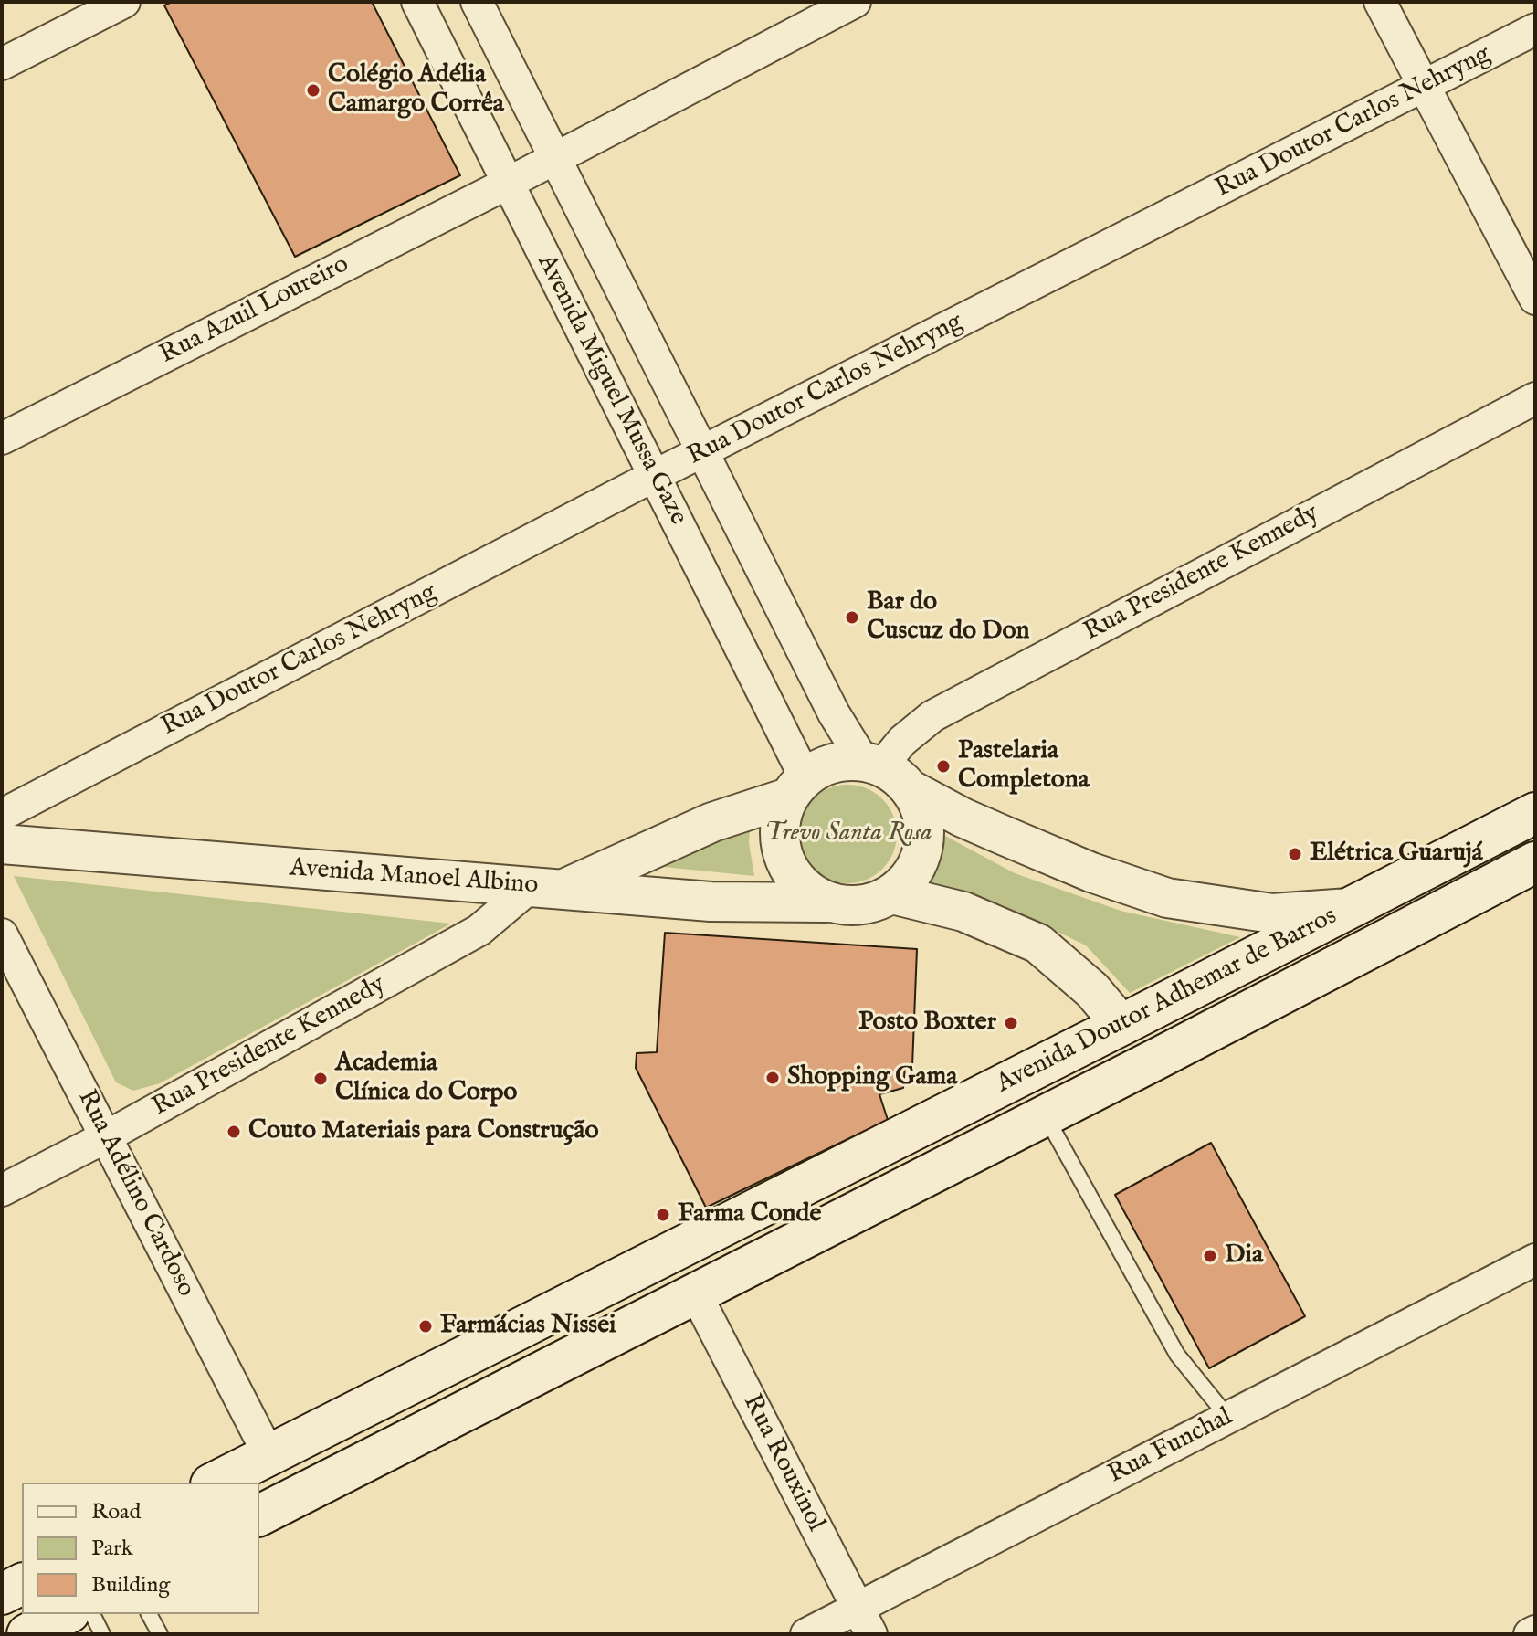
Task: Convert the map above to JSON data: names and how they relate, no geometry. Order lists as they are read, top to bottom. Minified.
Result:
{"streets":{"main road":["Avenida Doutor Adhemar de Barros"],"street":["Rua Doutor Carlos Nehryng","Rua Azuil Loureiro","Avenida Miguel Mussa Gaze","Rua Presidente Kennedy","Avenida Manoel Albino","Rua Adélino Cardoso","Rua Funchal","Rua Rouxinol"]},"crossings":[["Rua Doutor Carlos Nehryng","Avenida Miguel Mussa Gaze"],["Rua Azuil Loureiro","Avenida Miguel Mussa Gaze"],["Avenida Miguel Mussa Gaze","Rua Presidente Kennedy"],["Avenida Miguel Mussa Gaze","Avenida Manoel Albino"],["Rua Presidente Kennedy","Avenida Manoel Albino"],["Rua Presidente Kennedy","Rua Adélino Cardoso"],["Avenida Doutor Adhemar de Barros","Rua Adélino Cardoso"],["Avenida Doutor Adhemar de Barros","Rua Rouxinol"],["Rua Funchal","Rua Rouxinol"]],"parks":["Trevo Santa Rosa"],"places":["Colégio Adélia Camargo Corrêa","Bar do Cuscuz do Don","Pastelaria Completona","Elétrica Guarujá","Posto Boxter","Shopping Gama","Academia Clínica do Corpo","Couto Materiais para Construção","Farma Conde","Dia","Farmácias Nissei"],"legend":["Road","Park","Building"]}
